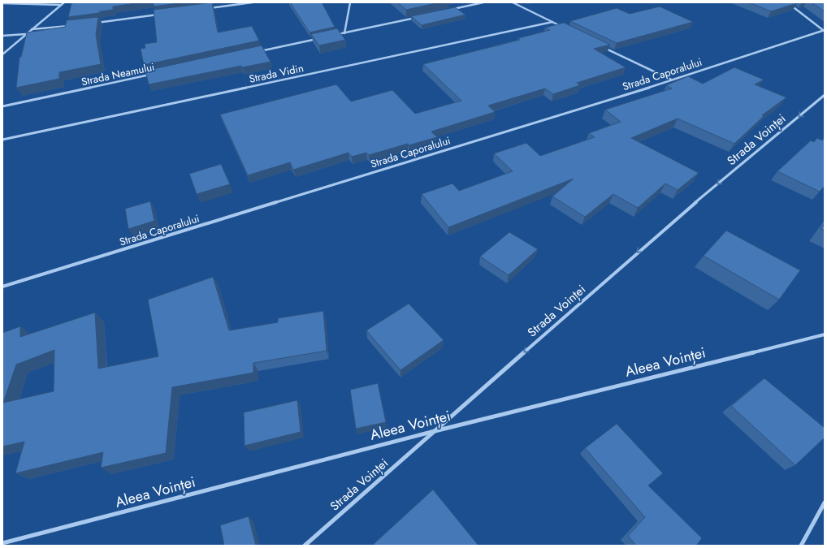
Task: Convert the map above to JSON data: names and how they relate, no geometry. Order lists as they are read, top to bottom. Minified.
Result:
{"streets":{"street":["Strada Vidin","Strada Neamului","Strada Caporalului","Strada Voinței","Aleea Voinței"]},"crossings":[["Strada Voinței","Aleea Voinței"]],"one_way":["Strada Voinței"]}
